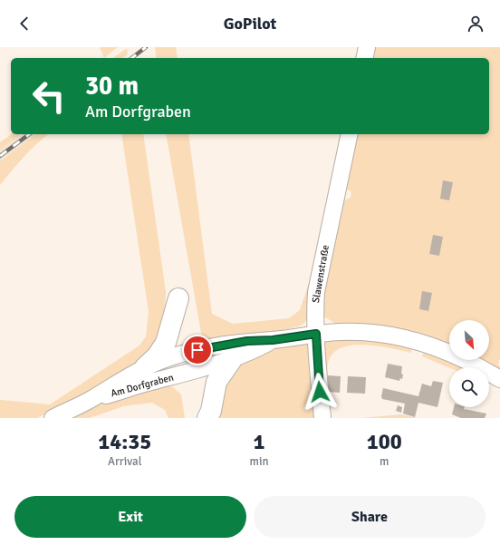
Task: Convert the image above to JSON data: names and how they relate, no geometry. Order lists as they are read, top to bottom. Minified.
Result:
{"streets":{"street":["Slawenstraße","Am Dorfgraben"]},"crossings":[["Slawenstraße","Am Dorfgraben"]],"north":"bottom right","page":{"header":"GoPilot","turn":["30 m","Am Dorfgraben"],"eta":["14:35","Arrival","1","min","100","m"],"buttons":["Exit","Share"]}}
